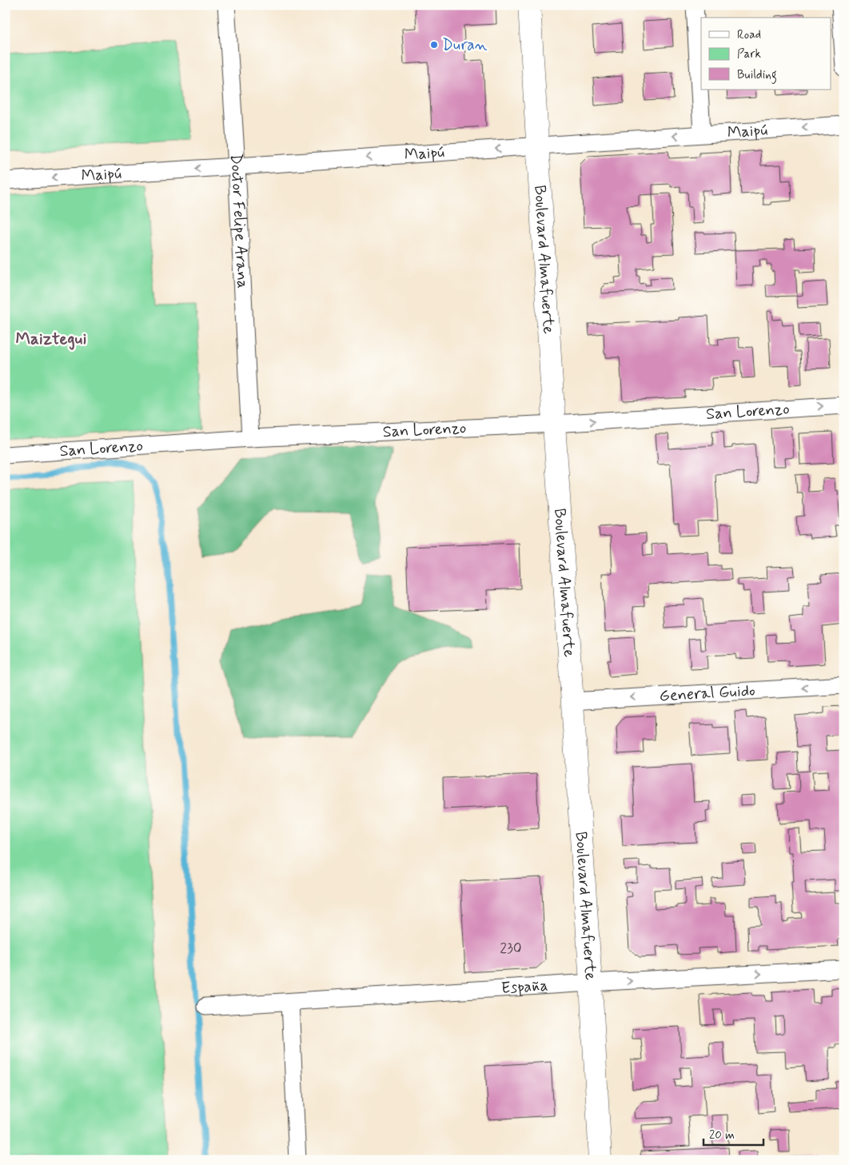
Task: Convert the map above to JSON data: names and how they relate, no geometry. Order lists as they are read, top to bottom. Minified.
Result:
{"streets":{"main road":["Boulevard Almafuerte"],"street":["Maipú","Doctor Felipe Arana","San Lorenzo","General Guido","España"]},"crossings":[["Maipú","Doctor Felipe Arana"],["Maipú","Boulevard Almafuerte"],["Doctor Felipe Arana","San Lorenzo"],["Boulevard Almafuerte","San Lorenzo"],["Boulevard Almafuerte","General Guido"],["Boulevard Almafuerte","España"]],"one_way":["Maipú","General Guido","España"],"districts":["Maiztegui"],"places":["Duran"],"house_numbers":["230"],"legend":["Road","Park","Building"],"scale_bar":"20 m"}
